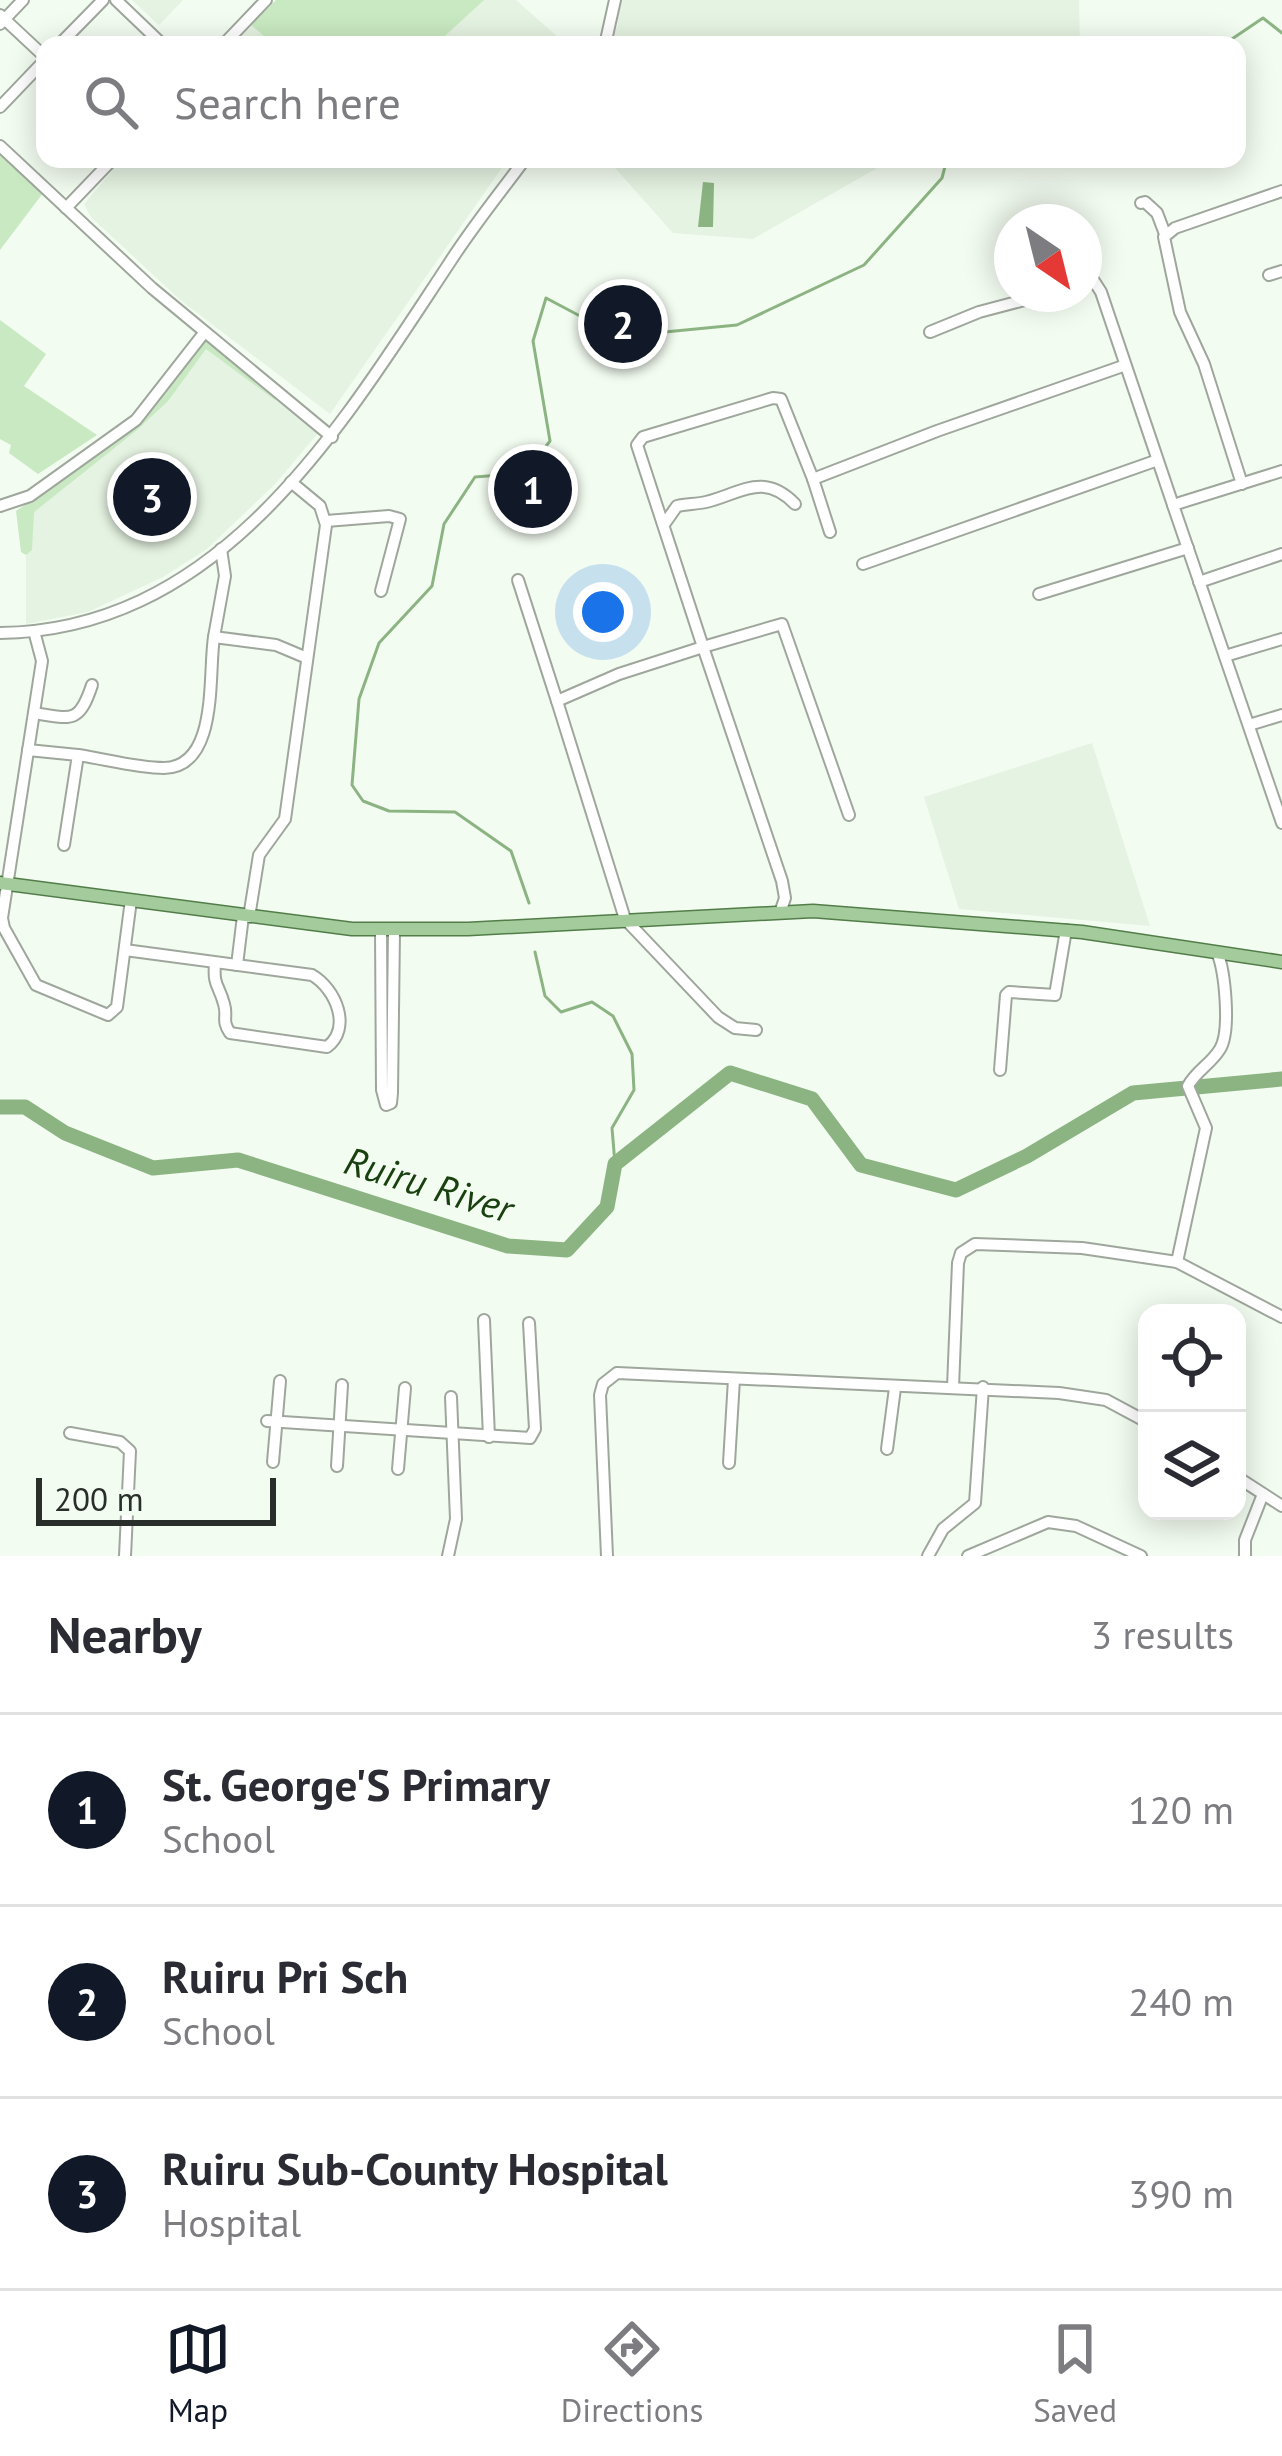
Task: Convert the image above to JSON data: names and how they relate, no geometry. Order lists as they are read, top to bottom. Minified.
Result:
{"water":["Ruiru River"],"scale_bar":"200 m","north":"bottom right","page":{"search":"Search here","pins":["2","1","3"],"scale":"200 m","heading":["Nearby","3 results"],"list":[{"mark":"1","name":"St. George'S Primary","note":"School","value":"120 m"},{"mark":"2","name":"Ruiru Pri Sch","note":"School","value":"240 m"},{"mark":"3","name":"Ruiru Sub-County Hospital","note":"Hospital","value":"390 m"}],"nav":["Map","Directions","Saved"]}}
